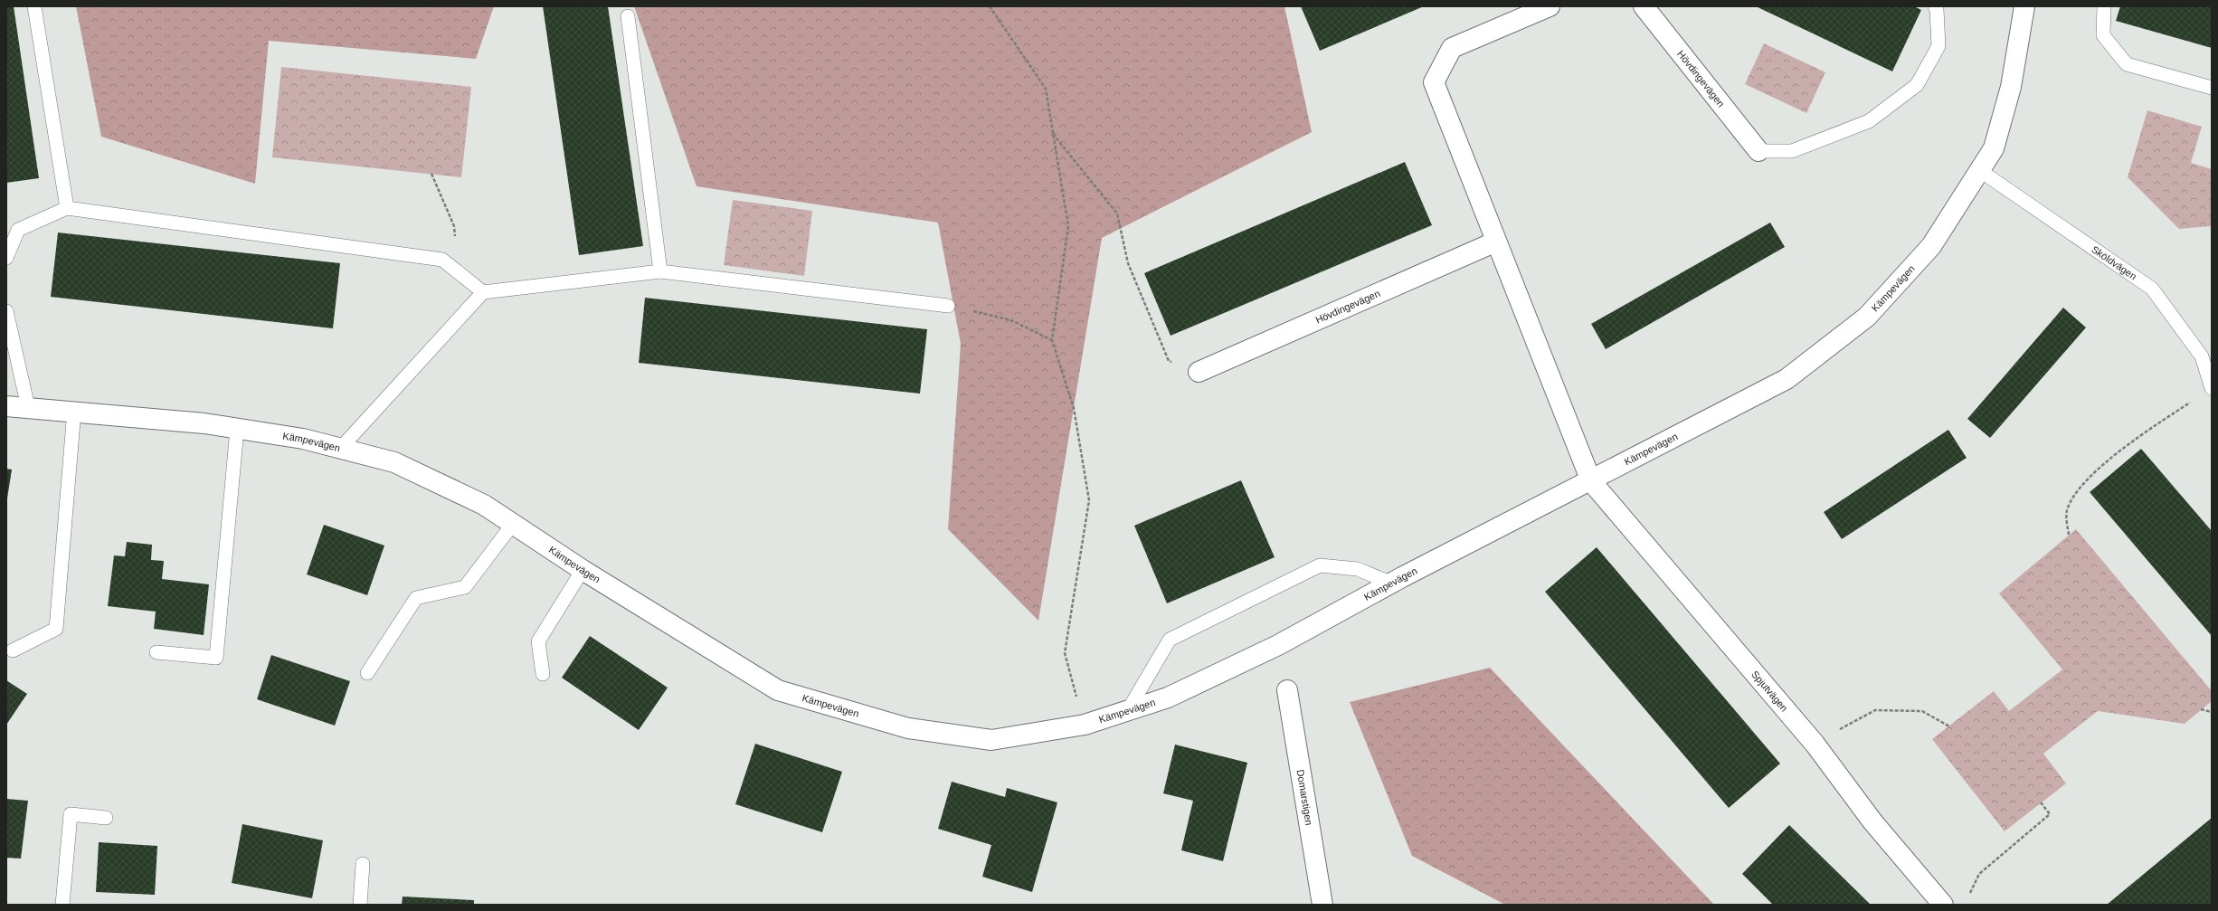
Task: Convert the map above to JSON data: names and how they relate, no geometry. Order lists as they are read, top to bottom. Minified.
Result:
{"streets":{"street":["Hövdingevägen","Kämpevägen","Spjutvägen","Domarstigen"],"lane":["Sköldvägen"]},"crossings":[["Sköldvägen","Kämpevägen"],["Kämpevägen","Spjutvägen"]]}
